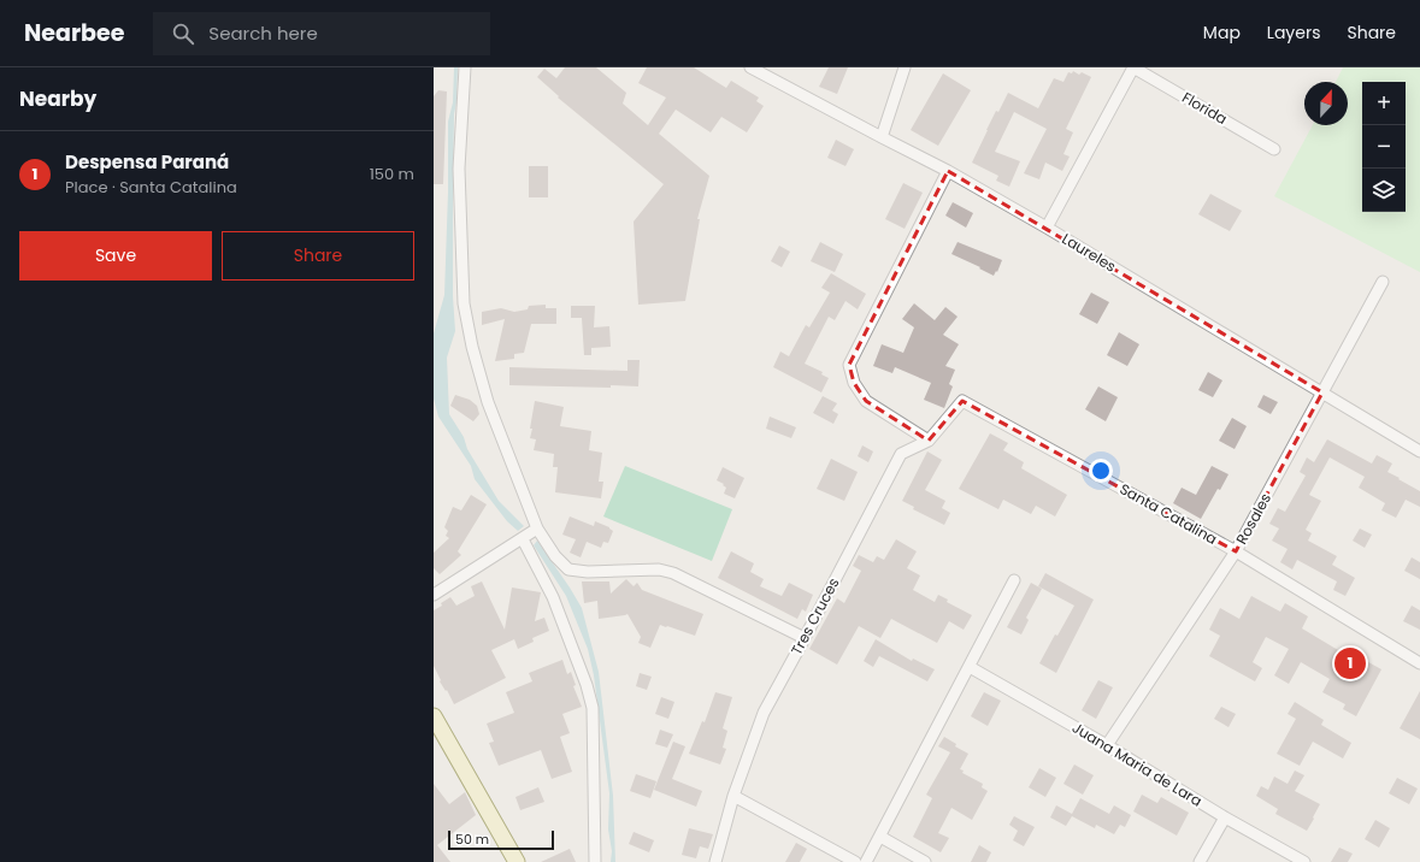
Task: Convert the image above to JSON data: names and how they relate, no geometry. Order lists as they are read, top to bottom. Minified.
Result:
{"streets":{"street":["Florida","Laureles","Santa Catalina","Rosales","Tres Cruces","Juana Maria de Lara"]},"crossings":[["Laureles","Rosales"],["Santa Catalina","Rosales"],["Santa Catalina","Tres Cruces"],["Rosales","Juana Maria de Lara"]],"scale_bar":"50 m","north":"top","page":{"header":"Nearbee","search":"Search here","nav":["Map","Layers","Share"],"heading":"Nearby","map_buttons":["+","−"],"list":[{"mark":"1","name":"Despensa Paraná","note":"Place · Santa Catalina","value":"150 m"}],"buttons":["Save","Share"],"pins":"1","scale":"50 m"}}
